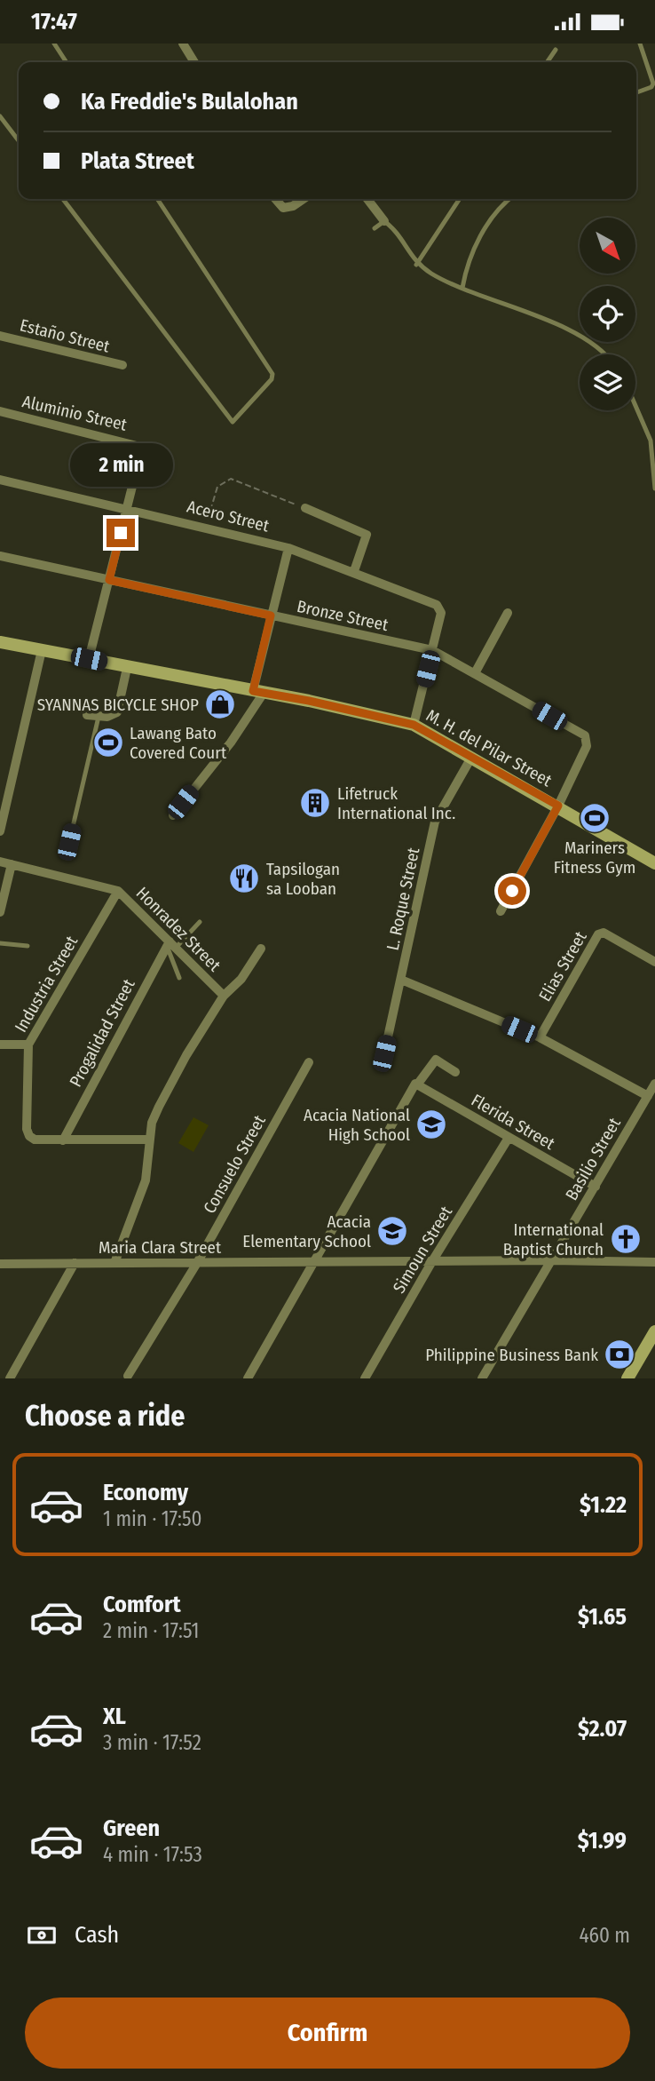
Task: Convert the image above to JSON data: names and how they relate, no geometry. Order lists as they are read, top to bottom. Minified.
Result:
{"streets":{"main road":["M. H. del Pilar Street"],"street":["Estaño Street","Aluminio Street","Acero Street","Bronze Street","L. Roque Street","Honradez Street","Elias Street","Industria Street","Progalidad Street","Flerida Street","Basilio Street","Consuelo Street","Maria Clara Street","Simoun Street"]},"crossings":[["Aluminio Street","Acero Street"],["Acero Street","Bronze Street"],["Bronze Street","M. H. del Pilar Street"],["M. H. del Pilar Street","L. Roque Street"],["Honradez Street","Industria Street"],["Honradez Street","Progalidad Street"],["Industria Street","Progalidad Street"],["Flerida Street","Basilio Street"],["Flerida Street","Simoun Street"],["Basilio Street","Maria Clara Street"],["Consuelo Street","Maria Clara Street"],["Maria Clara Street","Simoun Street"]],"places":{"shop":["SYANNAS BICYCLE SHOP"],"sports":["Lawang Bato Covered Court","Mariners Fitness Gym"],"building":["Lifetruck International Inc."],"restaurant":["Tapsilogan sa Looban"],"school or university":["Acacia National High School","Acacia Elementary School"],"church":["International Baptist Church"],"bank":["Philippine Business Bank"]},"north":"bottom right","page":{"status":"17:47","banner":["Ka Freddie's Bulalohan","Plata Street"],"bubble":"2 min","heading":"Choose a ride","list":[{"name":"Economy","note":"1 min · 17:50","value":"$1.22"},{"name":"Comfort","note":"2 min · 17:51","value":"$1.65"},{"name":"XL","note":"3 min · 17:52","value":"$2.07"},{"name":"Green","note":"4 min · 17:53","value":"$1.99"}],"pay":["Cash","460 m"],"buttons":"Confirm"}}
